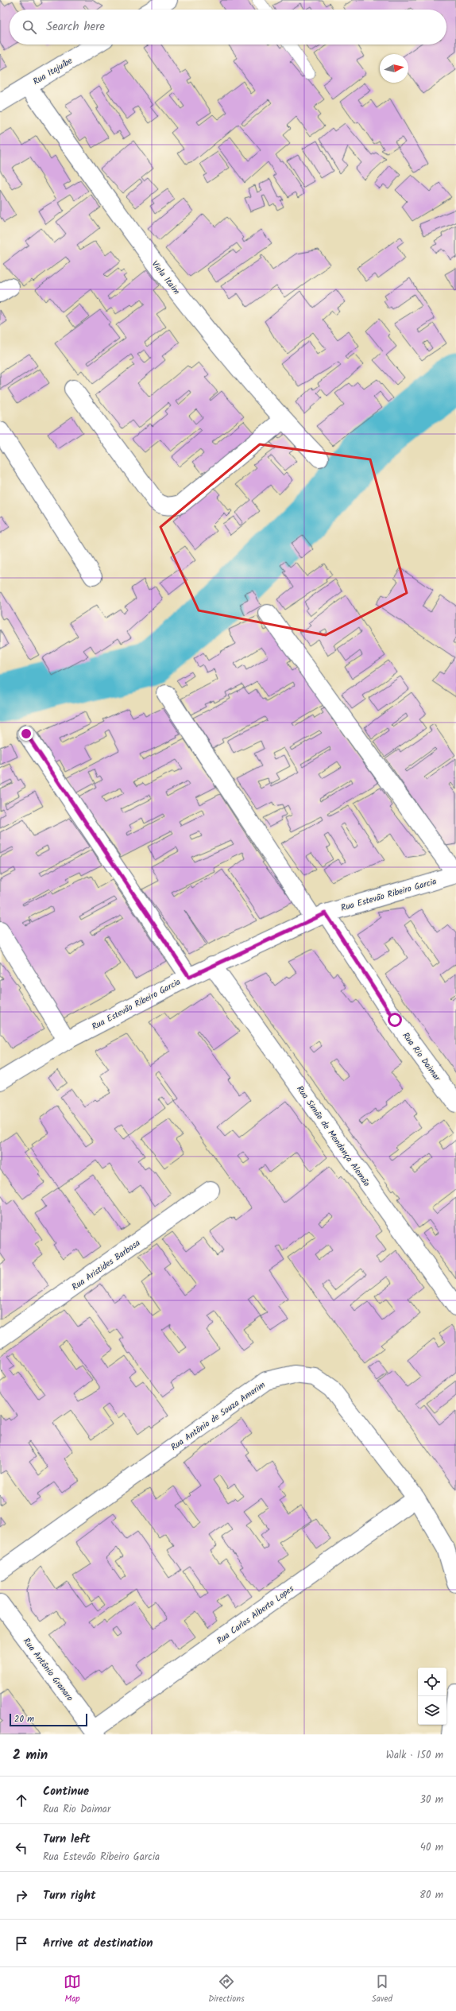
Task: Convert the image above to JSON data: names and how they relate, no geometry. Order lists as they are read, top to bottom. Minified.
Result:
{"streets":{"street":["Rua Itajuíbe","Viela Itaim","Rua Estevão Ribeiro Garcia","Rua Rio Daimar","Rua Simão de Mendonça Alemão","Rua Aristides Barbosa","Rua Antônio de Souza Amorim","Rua Carlos Alberto Lopes","Rua Antônio Granaro"]},"crossings":[["Rua Itajuíbe","Viela Itaim"],["Rua Estevão Ribeiro Garcia","Rua Rio Daimar"],["Rua Estevão Ribeiro Garcia","Rua Simão de Mendonça Alemão"],["Rua Antônio de Souza Amorim","Rua Carlos Alberto Lopes"],["Rua Carlos Alberto Lopes","Rua Antônio Granaro"]],"scale_bar":"20 m","north":"right","page":{"search":"Search here","scale":"20 m","heading":["2 min","Walk · 150 m"],"list":[["Continue","Rua Rio Daimar","30 m"],["Turn left","Rua Estevão Ribeiro Garcia","40 m"],["Turn right","80 m"],"Arrive at destination"],"nav":["Map","Directions","Saved"]}}
